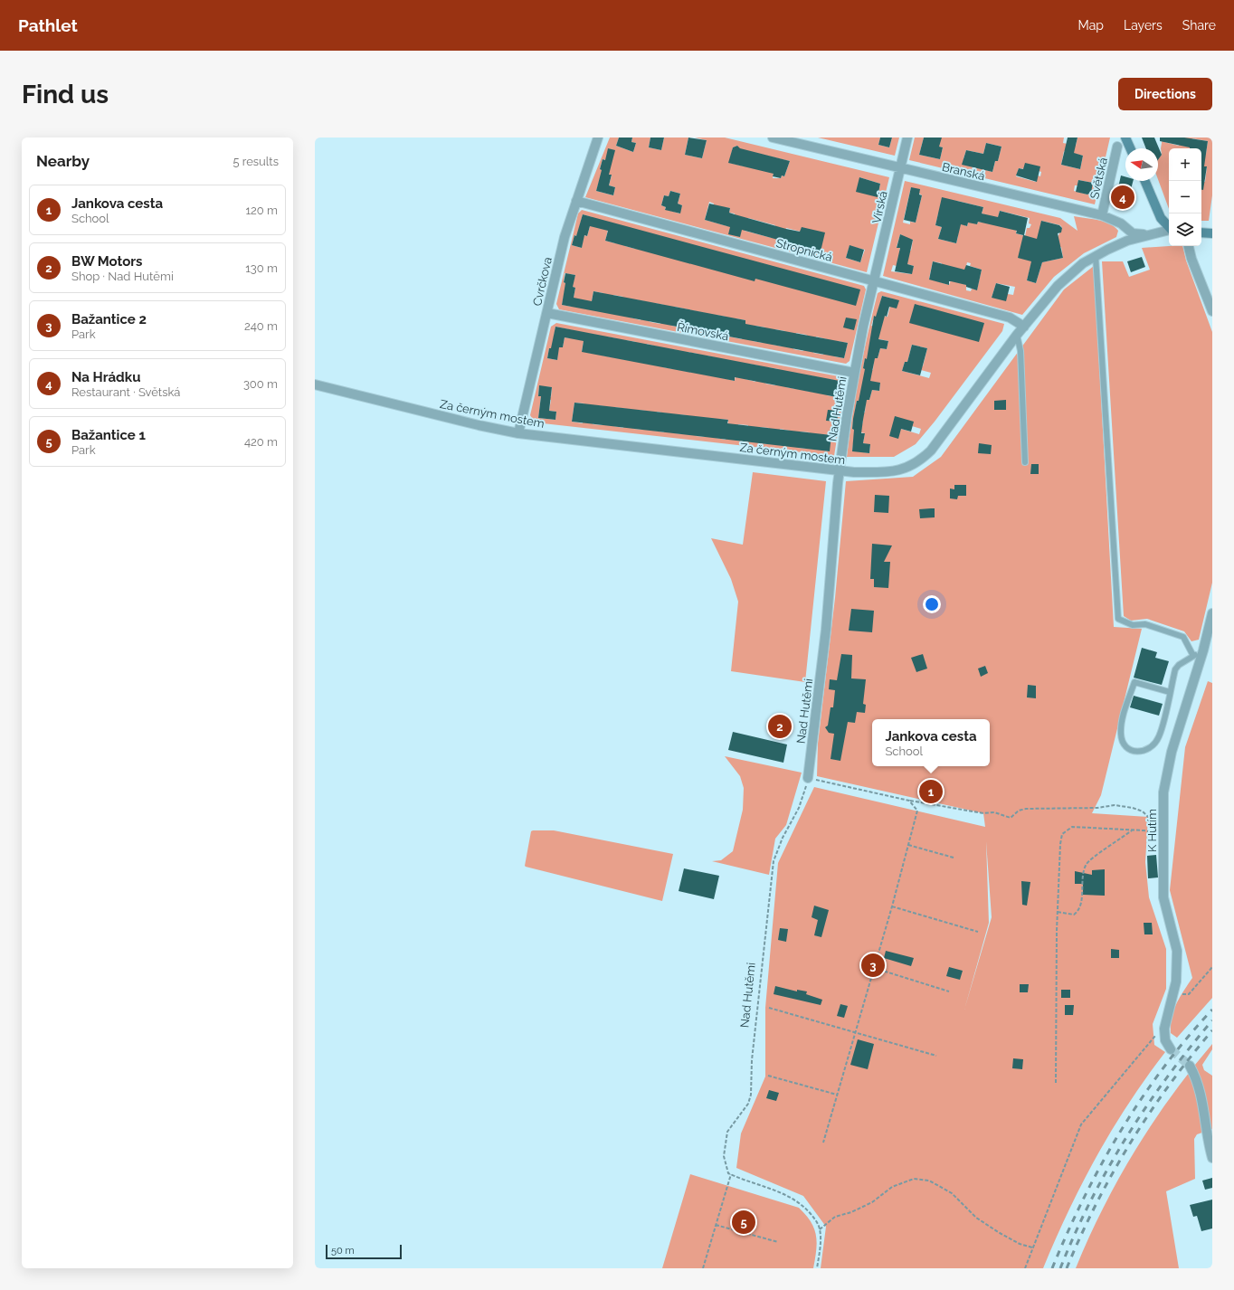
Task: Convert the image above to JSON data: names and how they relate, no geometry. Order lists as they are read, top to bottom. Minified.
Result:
{"streets":{"street":["Branská","Světská","Vírská","Stropnická","Cvrčkova","Římovská","Nad Hutěmi","Za černým mostem","K Hutím"]},"crossings":[["Branská","Světská"],["Branská","Vírská"],["Branská","Za černým mostem"],["Vírská","Stropnická"],["Vírská","Nad Hutěmi"],["Stropnická","Cvrčkova"],["Stropnická","Nad Hutěmi"],["Stropnická","Za černým mostem"],["Cvrčkova","Římovská"],["Cvrčkova","Za černým mostem"],["Římovská","Nad Hutěmi"],["Nad Hutěmi","Za černým mostem"]],"scale_bar":"50 m","north":"left","page":{"header":"Pathlet","nav":["Map","Layers","Share"],"buttons":"Directions","title":"Find us","heading":["Nearby","5 results"],"map_buttons":["+","−"],"pins":["4","2","1","3","5"],"list":[{"mark":"1","name":"Jankova cesta","note":"School","value":"120 m"},{"mark":"2","name":"BW Motors","note":"Shop · Nad Hutěmi","value":"130 m"},{"mark":"3","name":"Bažantice 2","note":"Park","value":"240 m"},{"mark":"4","name":"Na Hrádku","note":"Restaurant · Světská","value":"300 m"},{"mark":"5","name":"Bažantice 1","note":"Park","value":"420 m"}],"popup":["Jankova cesta","School"],"scale":"50 m"}}
